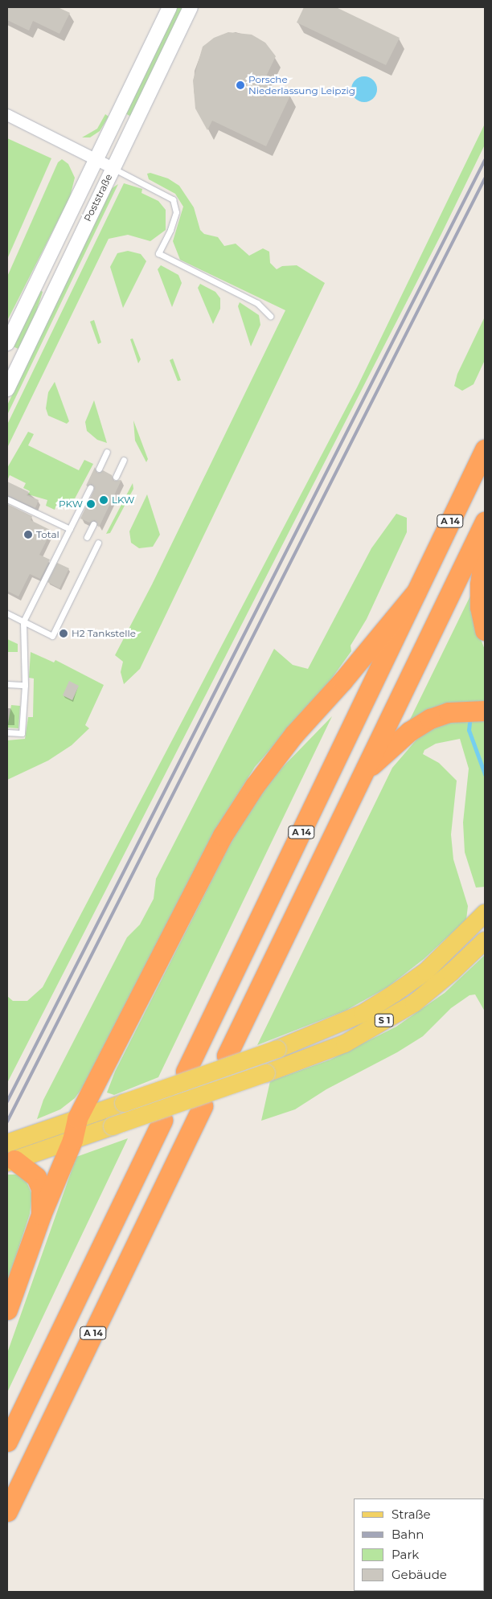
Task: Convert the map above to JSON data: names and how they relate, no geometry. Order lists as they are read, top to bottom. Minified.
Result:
{"streets":{"highway":["A 14"],"main road":["S 1"],"street":["Poststraße"]},"places":["Porsche Niederlassung Leipzig","LKW","PKW","Total","H2 Tankstelle"],"legend":["Straße","Bahn","Park","Gebäude"]}
